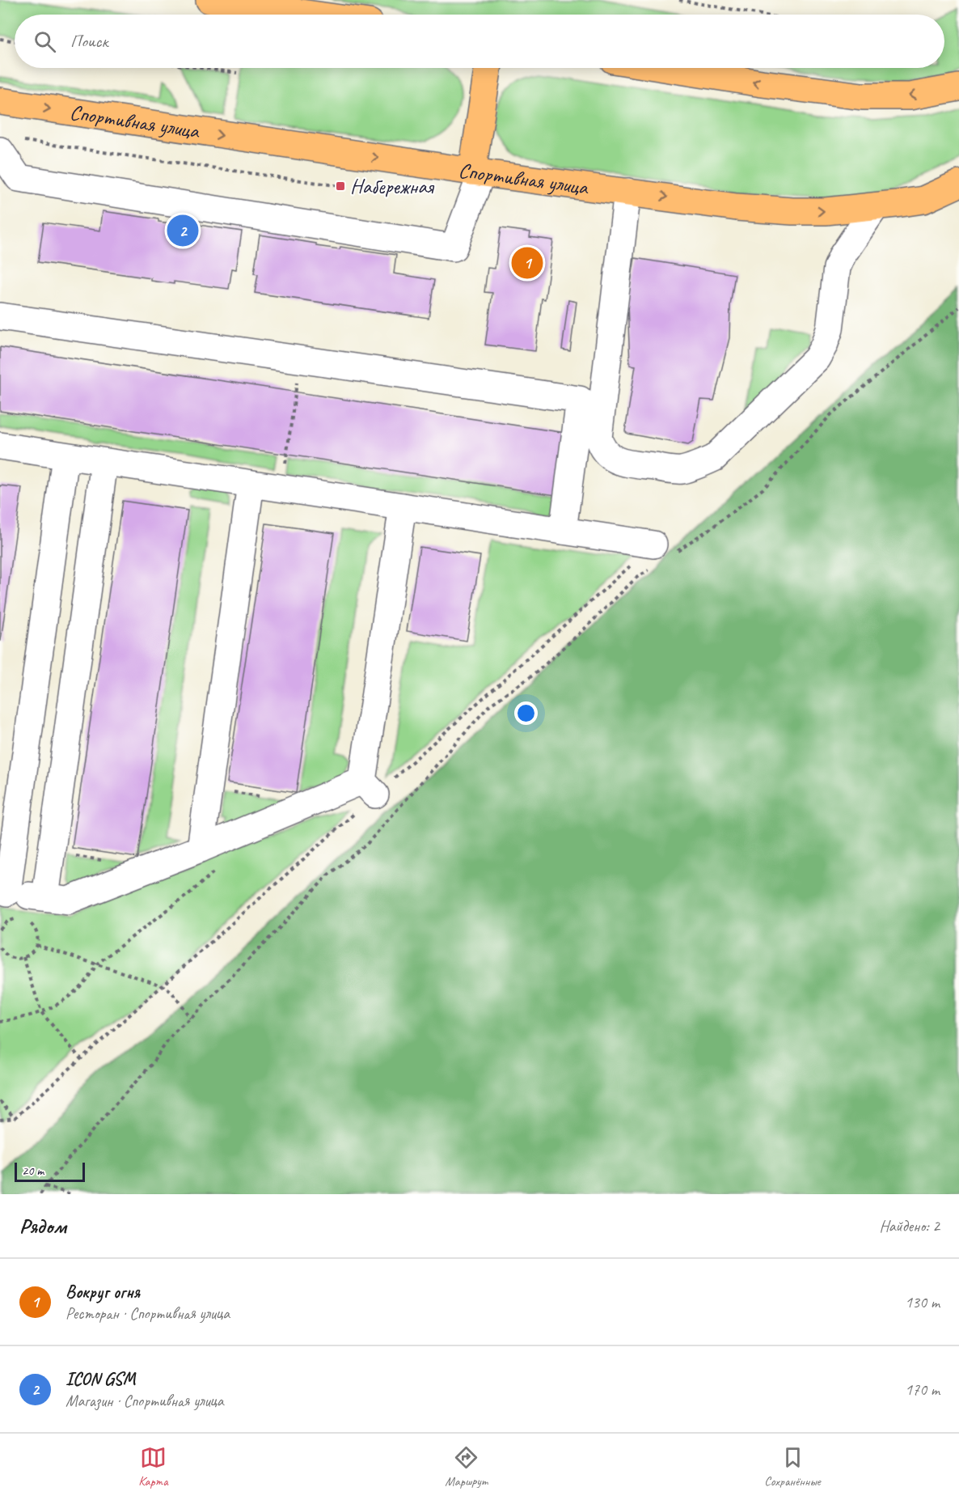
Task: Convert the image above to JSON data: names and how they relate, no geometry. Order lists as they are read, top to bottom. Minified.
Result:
{"streets":{"main road":["Спортивная улица"]},"places":{"transit":["Набережная"]},"scale_bar":"20 m","page":{"search":"Поиск","pins":["2","1"],"scale":"20 m","heading":["Рядом","Найдено: 2"],"list":[{"mark":"1","name":"Вокруг огня","note":"Ресторан · Спортивная улица","value":"130 m"},{"mark":"2","name":"ICON GSM","note":"Магазин · Спортивная улица","value":"170 m"}],"nav":["Карта","Маршрут","Сохранённые"]}}
